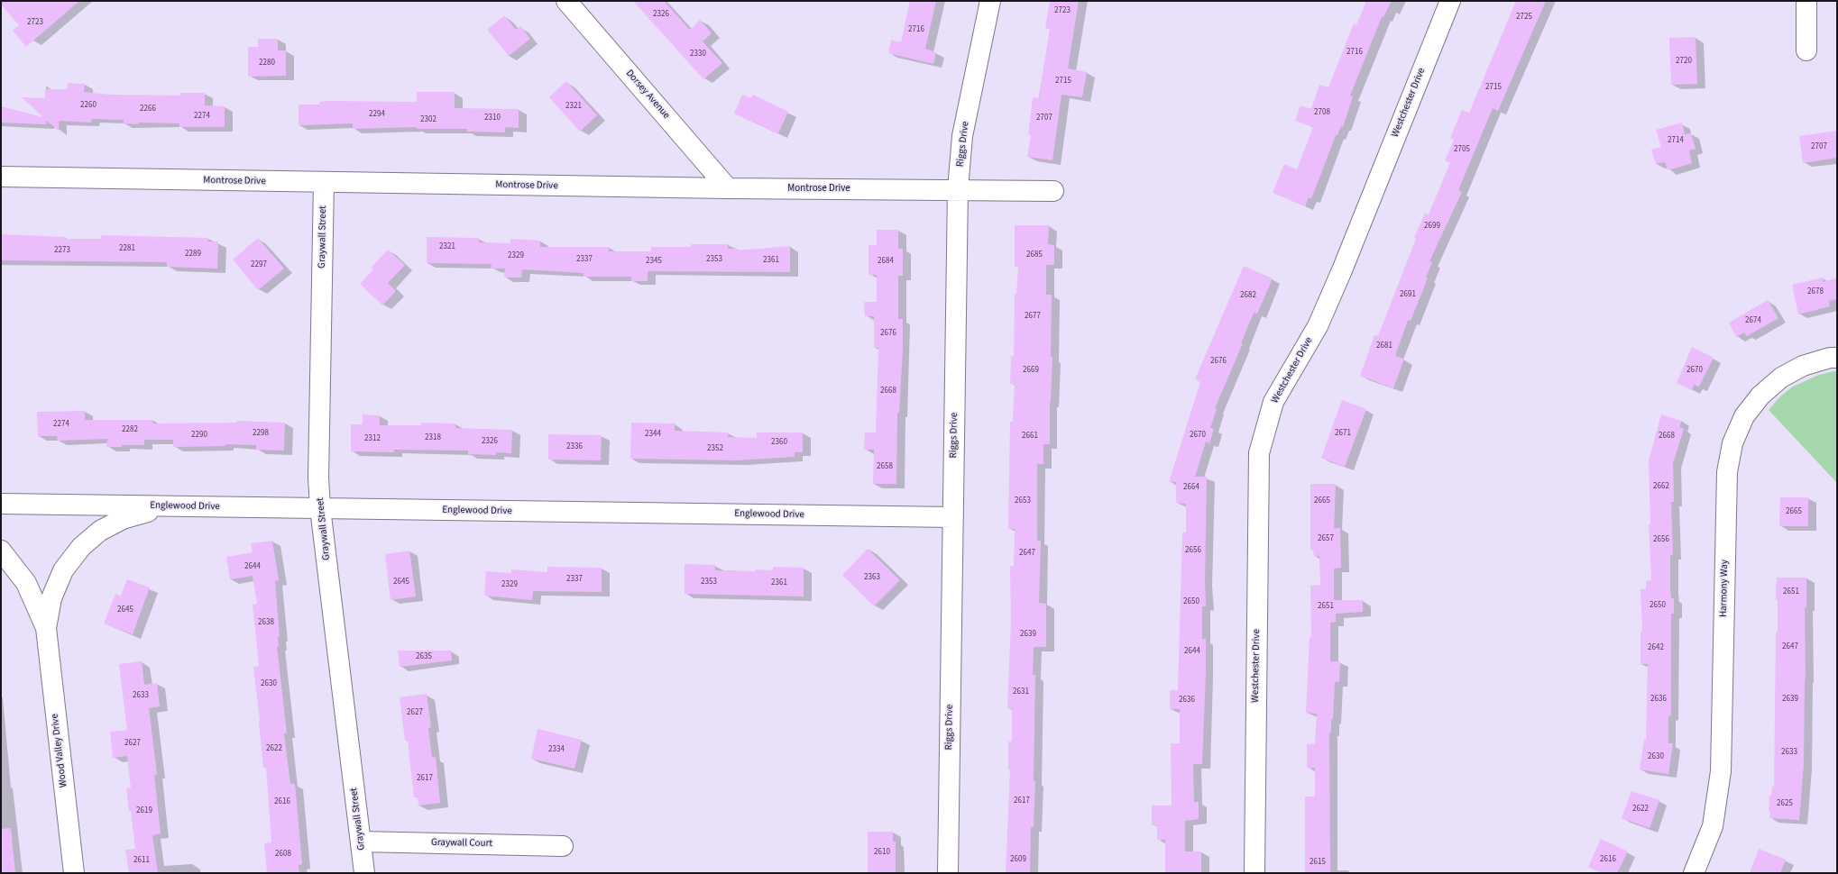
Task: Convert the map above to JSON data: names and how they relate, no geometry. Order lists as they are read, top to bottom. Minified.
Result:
{"streets":{"street":["Dorsey Avenue","Westchester Drive","Riggs Drive","Montrose Drive","Graywall Street","Englewood Drive","Harmony Way","Wood Valley Drive","Graywall Court"]},"crossings":[["Dorsey Avenue","Montrose Drive"],["Riggs Drive","Montrose Drive"],["Riggs Drive","Englewood Drive"],["Montrose Drive","Graywall Street"],["Graywall Street","Englewood Drive"],["Graywall Street","Graywall Court"],["Englewood Drive","Wood Valley Drive"]],"house_numbers":["2723","2326","2725","2723","2716","2716","2330","2720","2280","2715","2715","2260","2321","2266","2708","2294","2274","2310","2707","2302","2714","2707","2705","2699","2321","2281","2273","2289","2685","2329","2337","2353","2361","2345","2684","2297","2678","2691","2682","2677","2674","2676","2681","2676","2669","2670","2668","2274","2282","2298","2671","2344","2290","2670","2661","2668","2318","2312","2326","2360","2336","2352","2658","2662","2664","2653","2665","2665","2657","2656","2656","2647","2644","2363","2337","2645","2353","2361","2329","2651","2650","2650","2651","2645","2638","2639","2647","2642","2644","2635","2630","2631","2633","2636","2639","2636","2627","2627","2622","2334","2633","2630","2617","2617","2616","2625","2622","2619","2610","2608","2609","2616","2611","2615"]}
